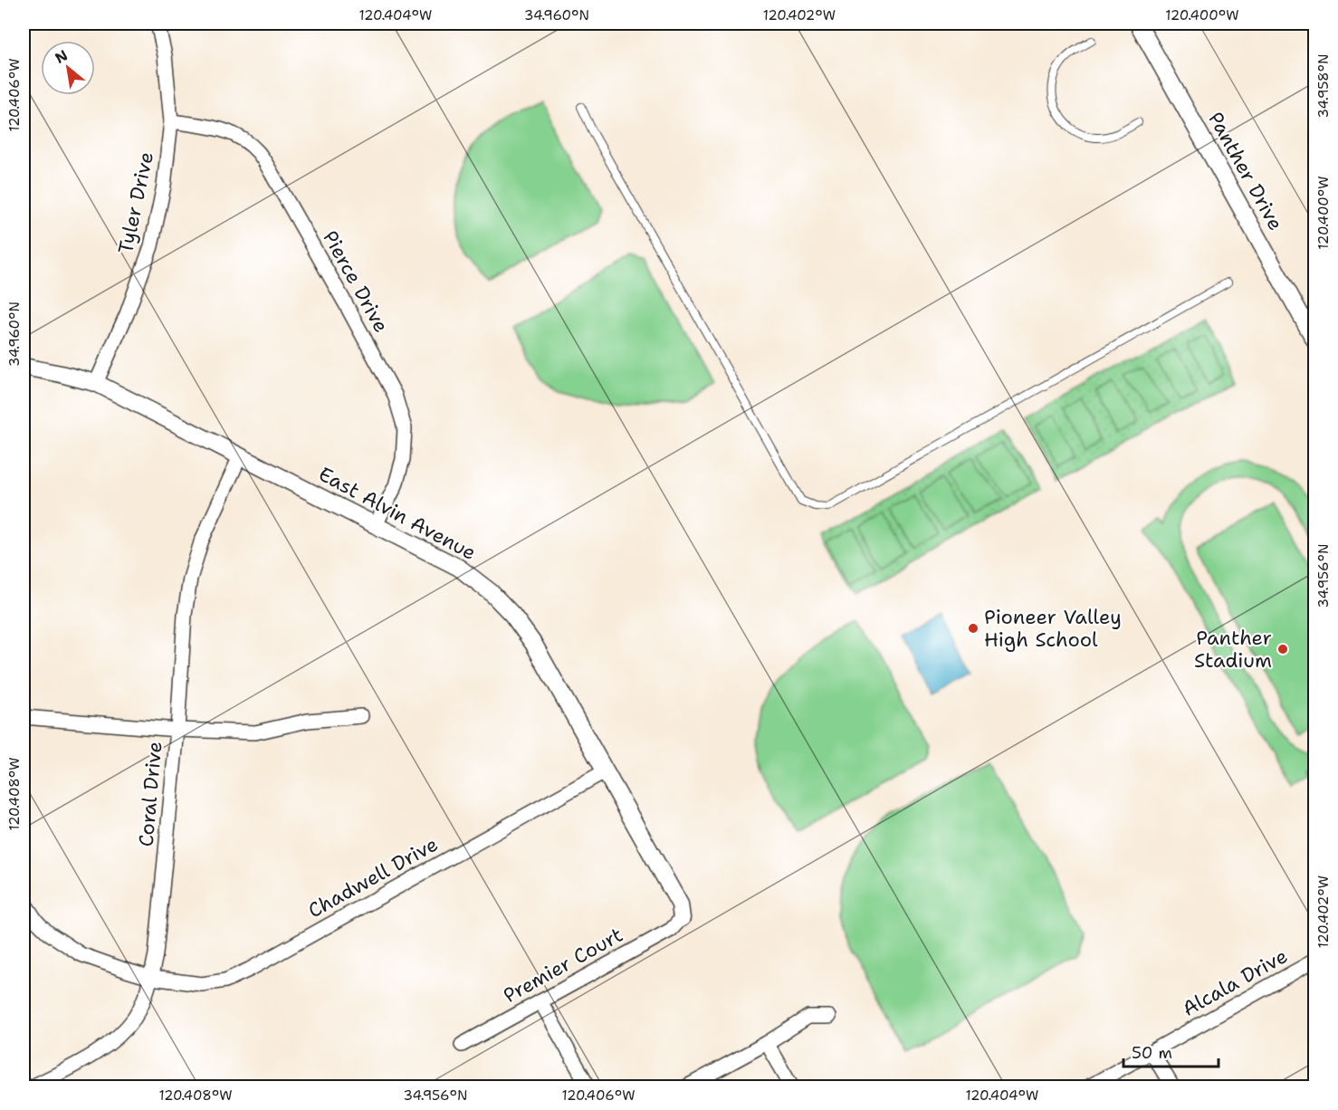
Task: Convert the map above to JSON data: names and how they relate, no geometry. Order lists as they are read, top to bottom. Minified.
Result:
{"streets":{"street":["Panther Drive","Tyler Drive","Pierce Drive","East Alvin Avenue","Coral Drive","Chadwell Drive","Premier Court","Alcala Drive"]},"crossings":[["Tyler Drive","Pierce Drive"],["Tyler Drive","East Alvin Avenue"],["Pierce Drive","East Alvin Avenue"],["East Alvin Avenue","Coral Drive"],["East Alvin Avenue","Chadwell Drive"],["East Alvin Avenue","Premier Court"],["Coral Drive","Chadwell Drive"]],"places":["Pioneer Valley High School","Panther Stadium"],"scale_bar":"50 m","north":"top left","coordinates":["120.404°W","34.960°N","120.402°W","120.400°W","34.958°N","120.406°W","34.956°N","120.408°W"]}
